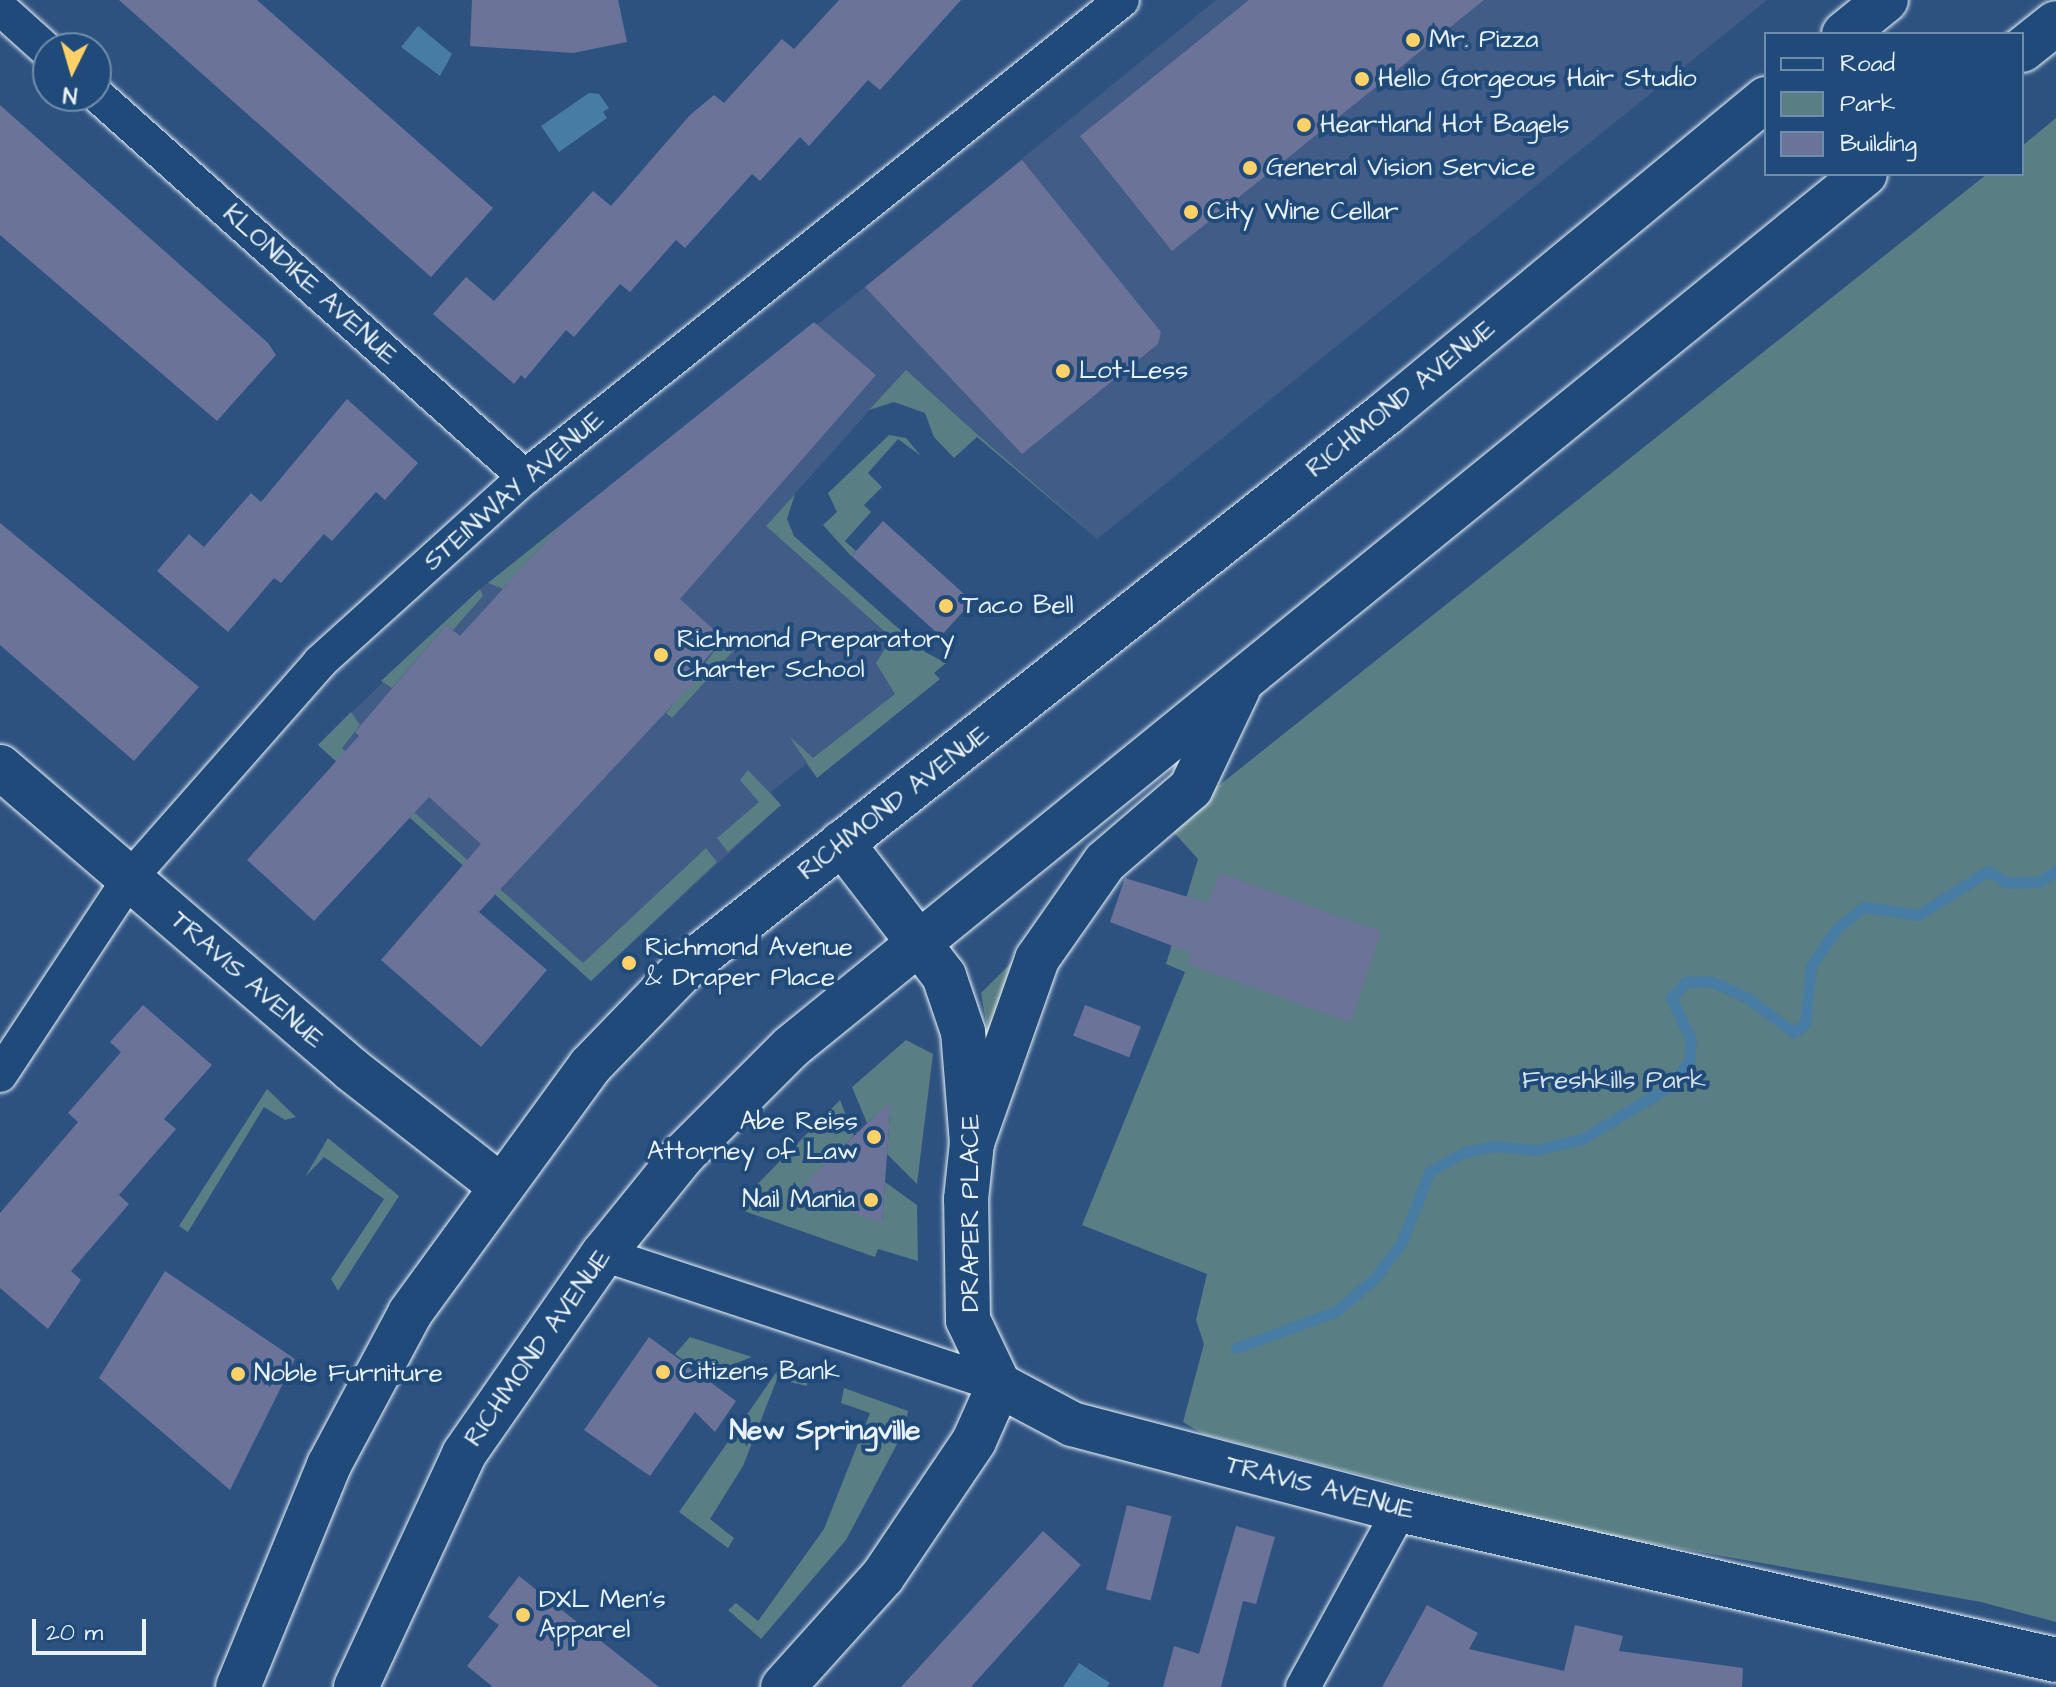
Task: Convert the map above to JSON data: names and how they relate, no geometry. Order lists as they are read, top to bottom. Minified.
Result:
{"streets":{"main road":["RICHMOND AVENUE","TRAVIS AVENUE","DRAPER PLACE"],"street":["KLONDIKE AVENUE","STEINWAY AVENUE"]},"crossings":[["KLONDIKE AVENUE","STEINWAY AVENUE"],["RICHMOND AVENUE","TRAVIS AVENUE"],["RICHMOND AVENUE","DRAPER PLACE"],["STEINWAY AVENUE","TRAVIS AVENUE"],["TRAVIS AVENUE","DRAPER PLACE"]],"districts":["New Springville"],"parks":["Freshkills Park"],"places":["Mr. Pizza","Hello Gorgeous Hair Studio","Heartland Hot Bagels","General Vision Service","City Wine Cellar","Lot-Less","Taco Bell","Richmond Preparatory Charter School","Richmond Avenue & Draper Place","Abe Reiss Attorney of Law","Nail Mania","Citizens Bank","Noble Furniture","DXL Men's Apparel"],"legend":["Road","Park","Building"],"scale_bar":"20 m","north":"bottom"}
